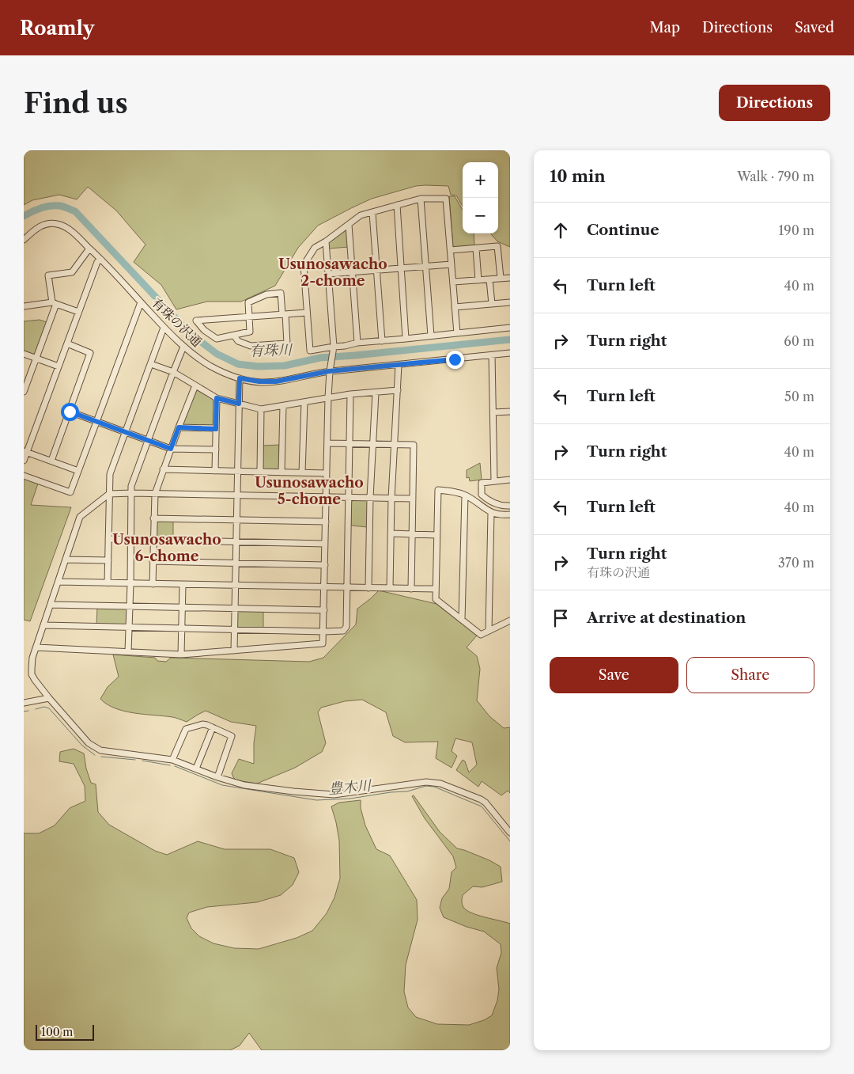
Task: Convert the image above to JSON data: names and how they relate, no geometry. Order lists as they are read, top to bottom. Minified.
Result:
{"streets":{"street":["有珠の沢通"]},"districts":["Usunosawacho 2-chome","Usunosawacho 5-chome","Usunosawacho 6-chome"],"water":["有珠川","豊木川"],"scale_bar":"100 m","page":{"header":"Roamly","nav":["Map","Directions","Saved"],"buttons":["Directions",["Save","Share"]],"title":"Find us","heading":["10 min","Walk · 790 m"],"map_buttons":["+","−"],"list":[["Continue","190 m"],["Turn left","40 m"],["Turn right","60 m"],["Turn left","50 m"],["Turn right","40 m"],["Turn left","40 m"],["Turn right","有珠の沢通","370 m"],"Arrive at destination"],"scale":"100 m"}}
